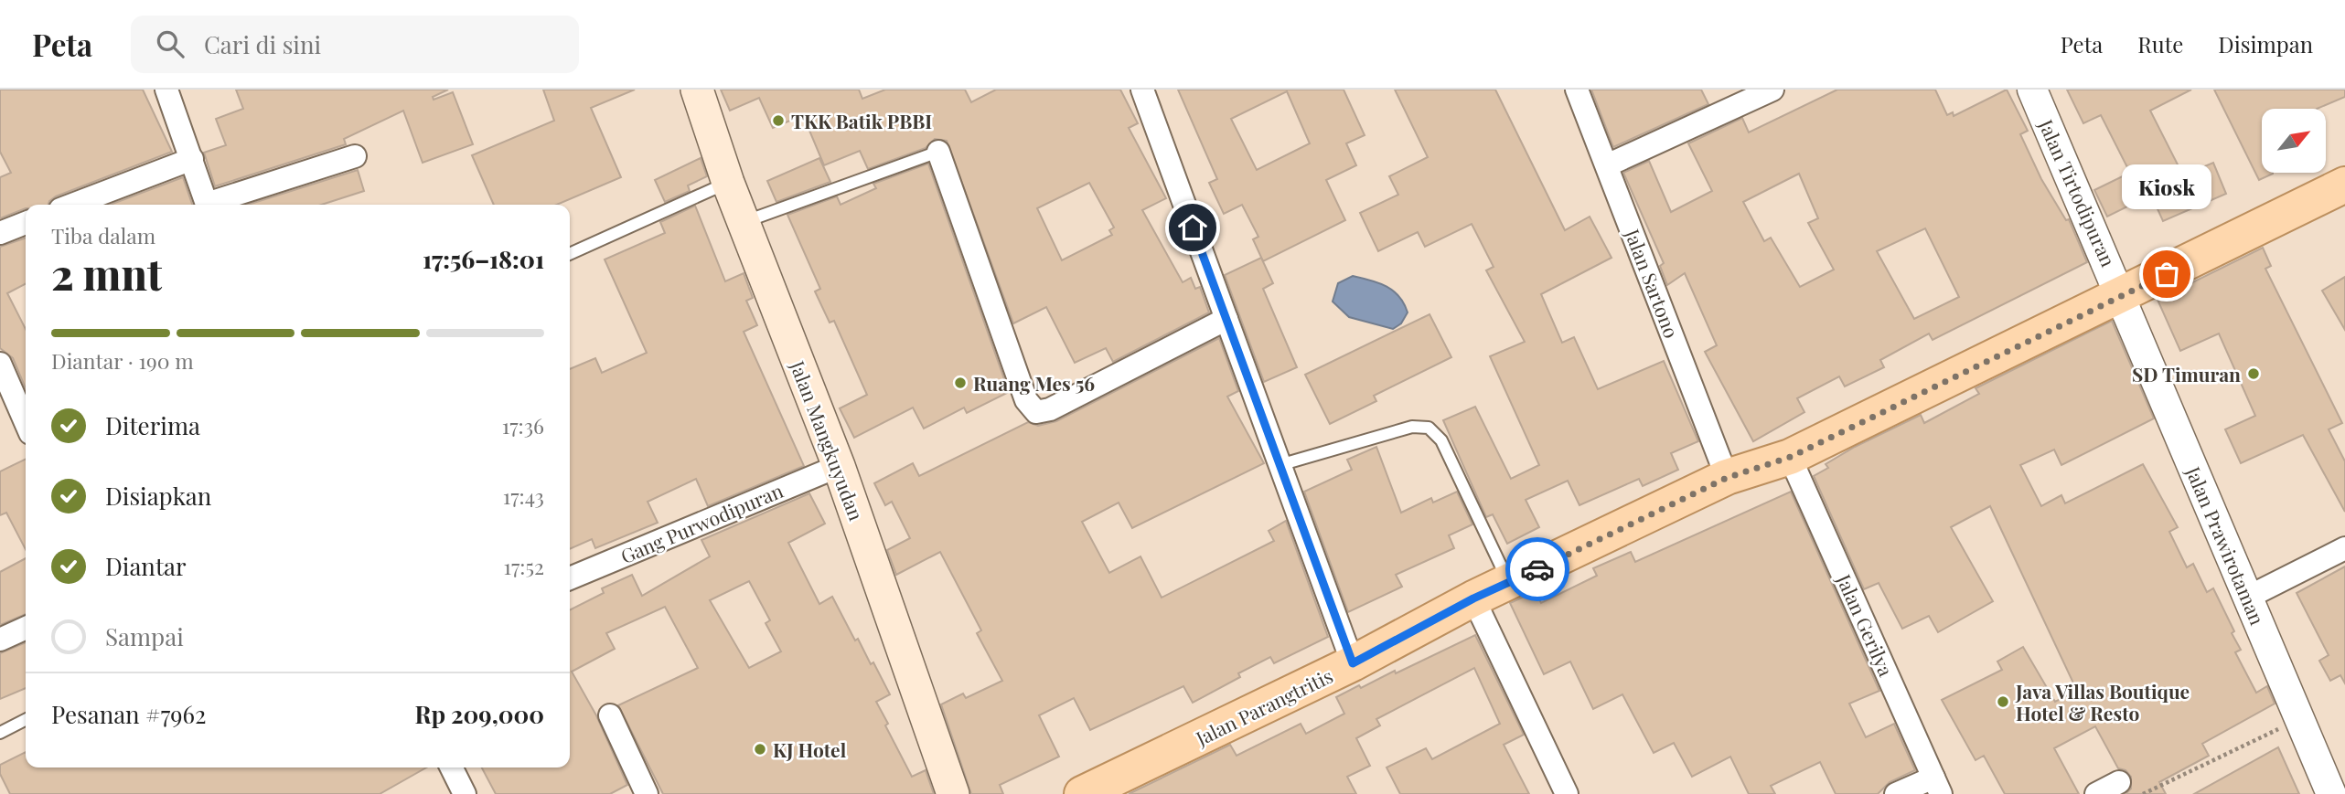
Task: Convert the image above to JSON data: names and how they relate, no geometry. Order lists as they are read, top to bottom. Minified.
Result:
{"streets":{"main road":["Jalan Mangkuyudan","Jalan Parangtritis"],"street":["Jalan Tirtodipuran","Jalan Sartono","Gang Purwodipuran","Jalan Prawirotaman","Jalan Gerilya"]},"crossings":[["Jalan Tirtodipuran","Jalan Prawirotaman"],["Jalan Tirtodipuran","Jalan Parangtritis"],["Jalan Sartono","Jalan Parangtritis"],["Jalan Mangkuyudan","Gang Purwodipuran"],["Jalan Prawirotaman","Jalan Parangtritis"],["Jalan Gerilya","Jalan Parangtritis"]],"places":["TKK Batik PBBI","Kiosk","SD Timuran","Ruang Mes 56","Java Villas Boutique Hotel & Resto","KJ Hotel"],"north":"top right","page":{"header":"Peta","search":"Cari di sini","nav":["Peta","Rute","Disimpan"],"bubble":"Kiosk","heading":["2 mnt","Tiba dalam","17:56–18:01"],"panel":["Pesanan #7962","Rp 209,000"],"bar":"Diantar · 190 m","list":[["Diterima","17:36"],["Disiapkan","17:43"],["Diantar","17:52"],"Sampai"]}}
